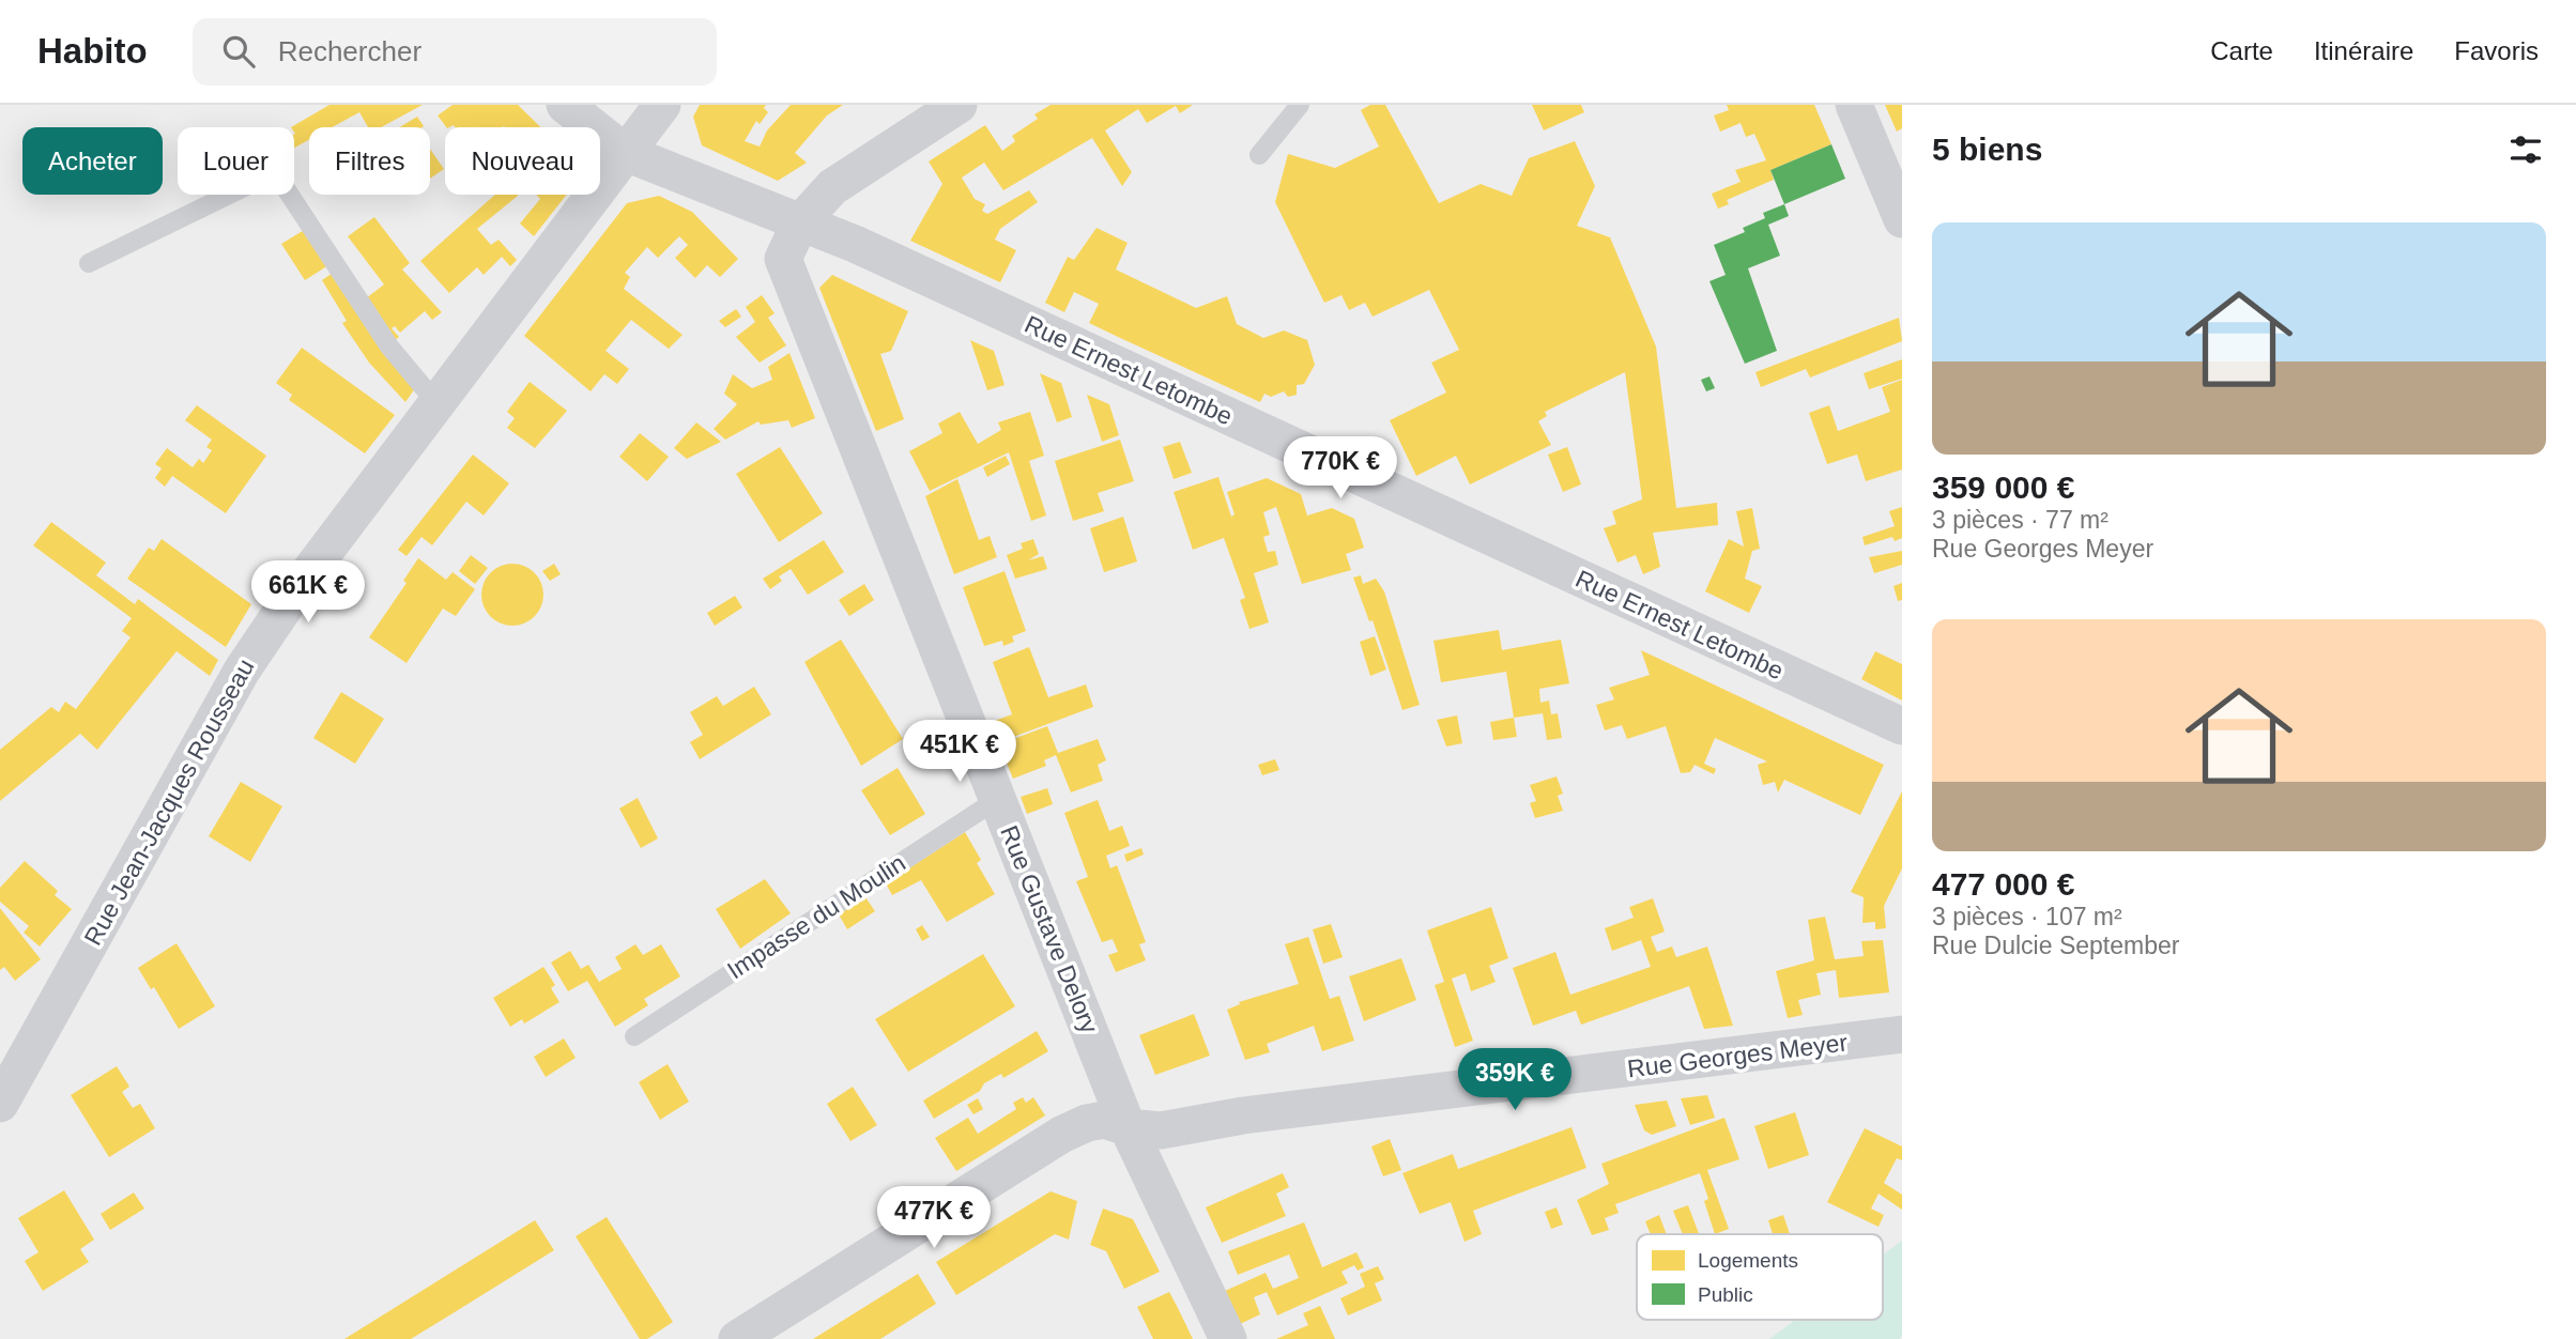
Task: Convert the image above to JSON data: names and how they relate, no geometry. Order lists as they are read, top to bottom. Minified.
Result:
{"streets":{"street":["Rue Ernest Letombe","Rue Jean-Jacques Rousseau","Rue Gustave Delory","Rue Georges Meyer"],"lane":["Impasse du Moulin"]},"crossings":[["Rue Ernest Letombe","Rue Jean-Jacques Rousseau"],["Rue Ernest Letombe","Rue Gustave Delory"],["Impasse du Moulin","Rue Gustave Delory"],["Rue Gustave Delory","Rue Georges Meyer"]],"legend":["Logements","Public"],"page":{"header":"Habito","search":"Rechercher","nav":["Carte","Itinéraire","Favoris"],"heading":"5 biens","chip":["Acheter","Louer","Filtres","Nouveau"],"list":[{"name":"359 000 €","note":"3 pièces · 77 m² · Rue Georges Meyer"},{"name":"477 000 €","note":"3 pièces · 107 m² · Rue Dulcie September"}],"price":["770K €","661K €","451K €","359K €","477K €"]}}
